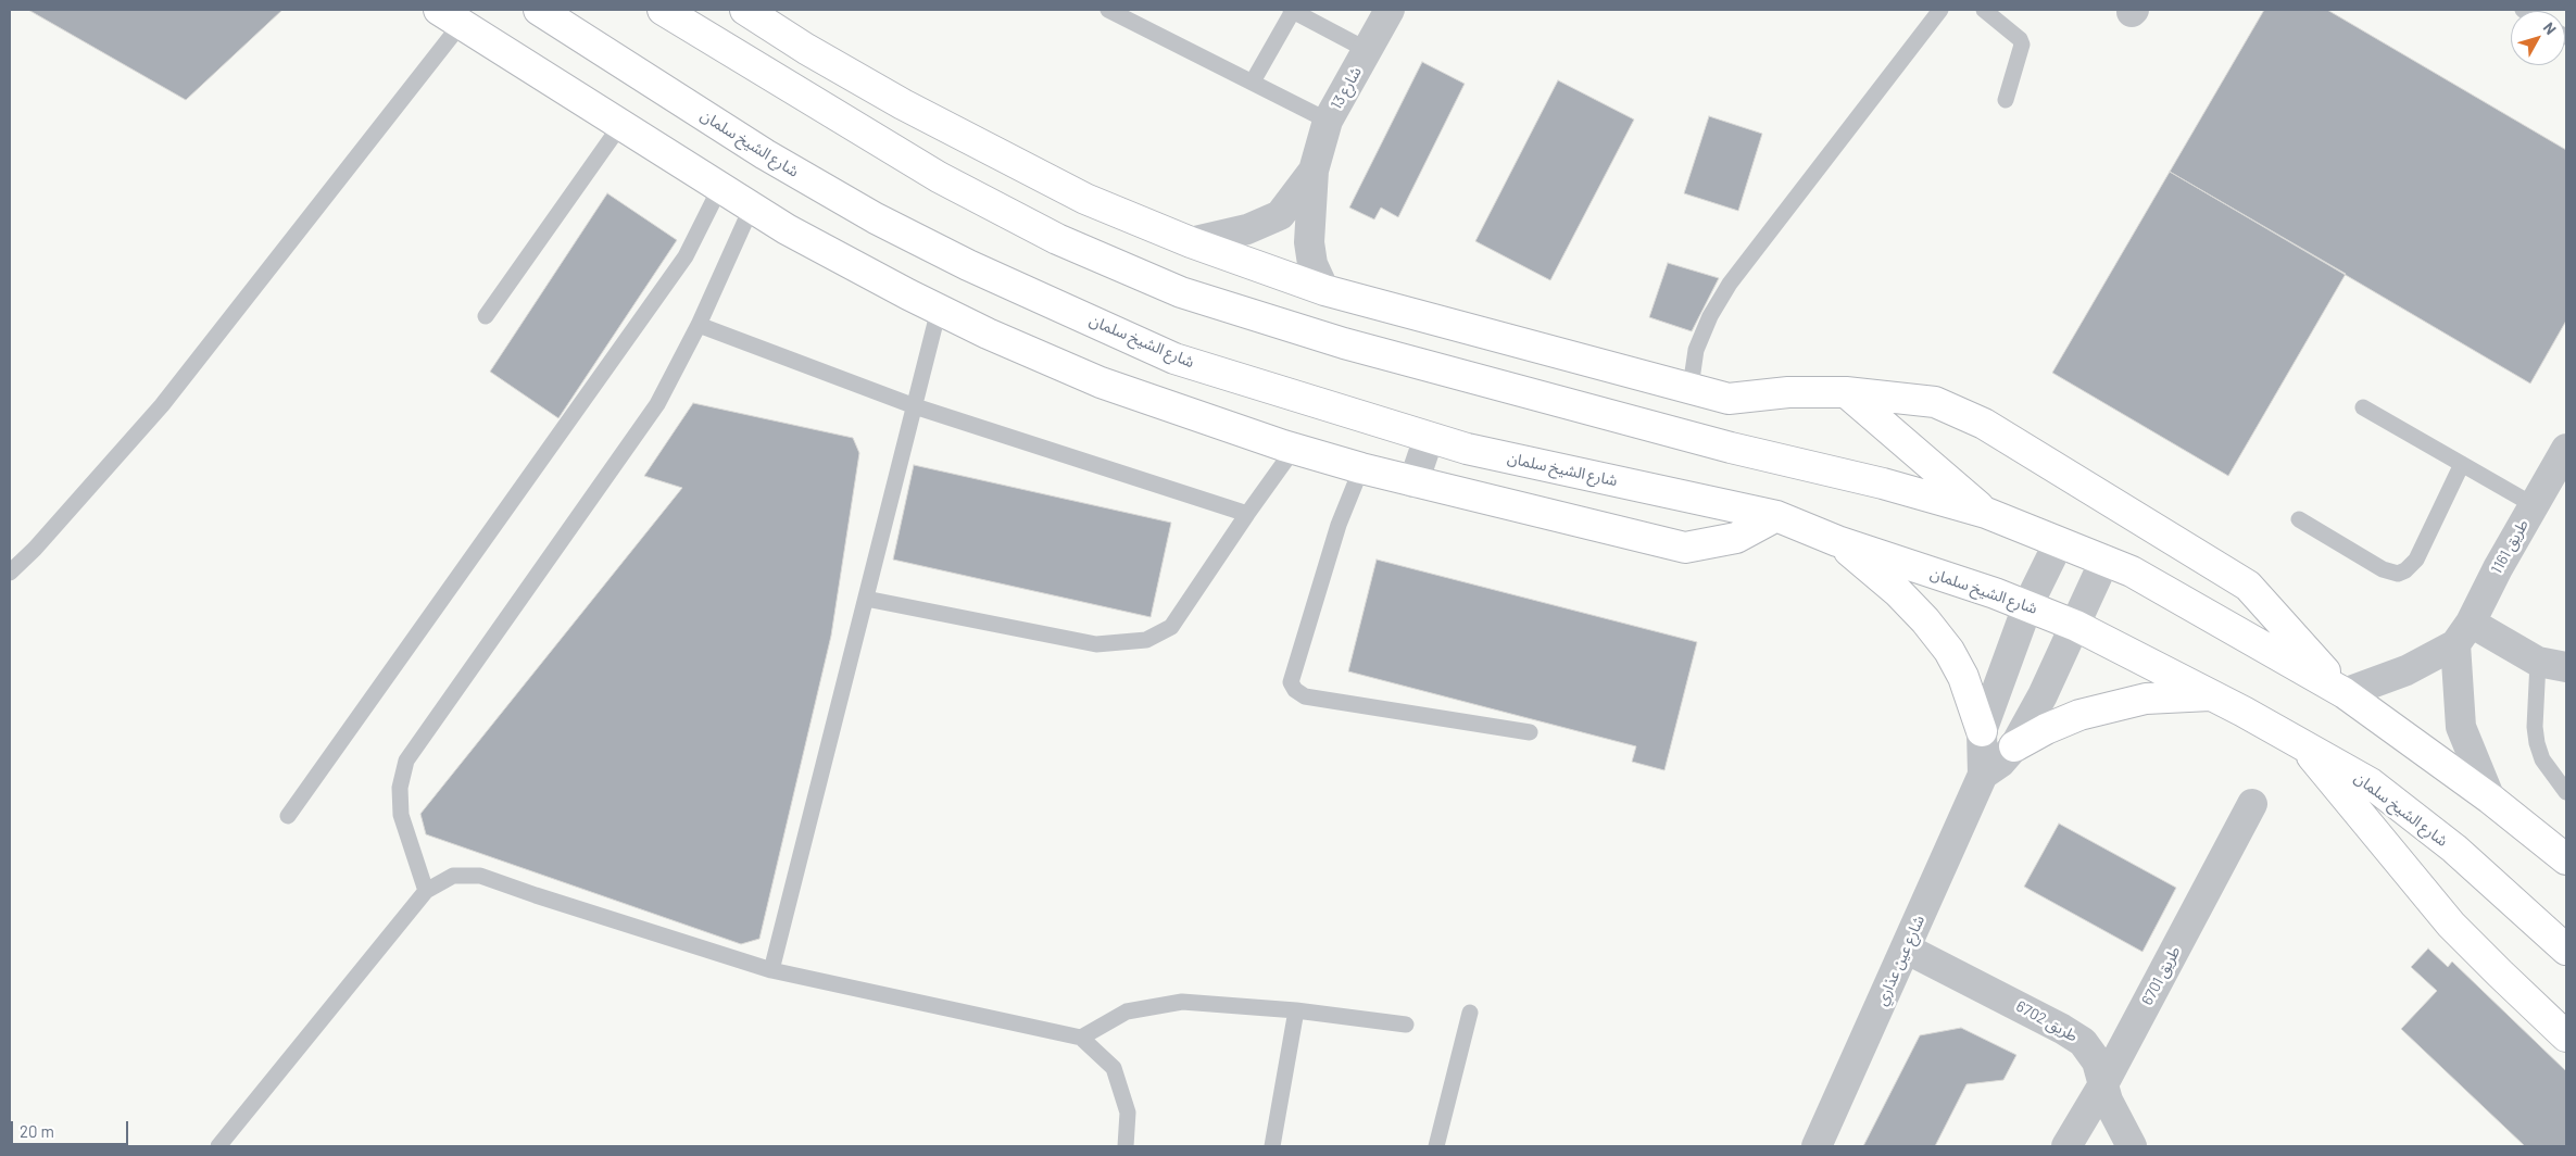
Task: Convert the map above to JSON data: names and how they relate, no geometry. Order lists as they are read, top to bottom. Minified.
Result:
{"streets":{"main road":["شارع الشيخ سلمان"],"street":["شارع 13","طريق 1161","شارع عين عذاري","طريق 6701","طريق 6702"]},"crossings":[["شارع الشيخ سلمان","شارع عين عذاري"],["شارع عين عذاري","طريق 6702"],["طريق 6701","طريق 6702"]],"scale_bar":"20 m","north":"top right"}
